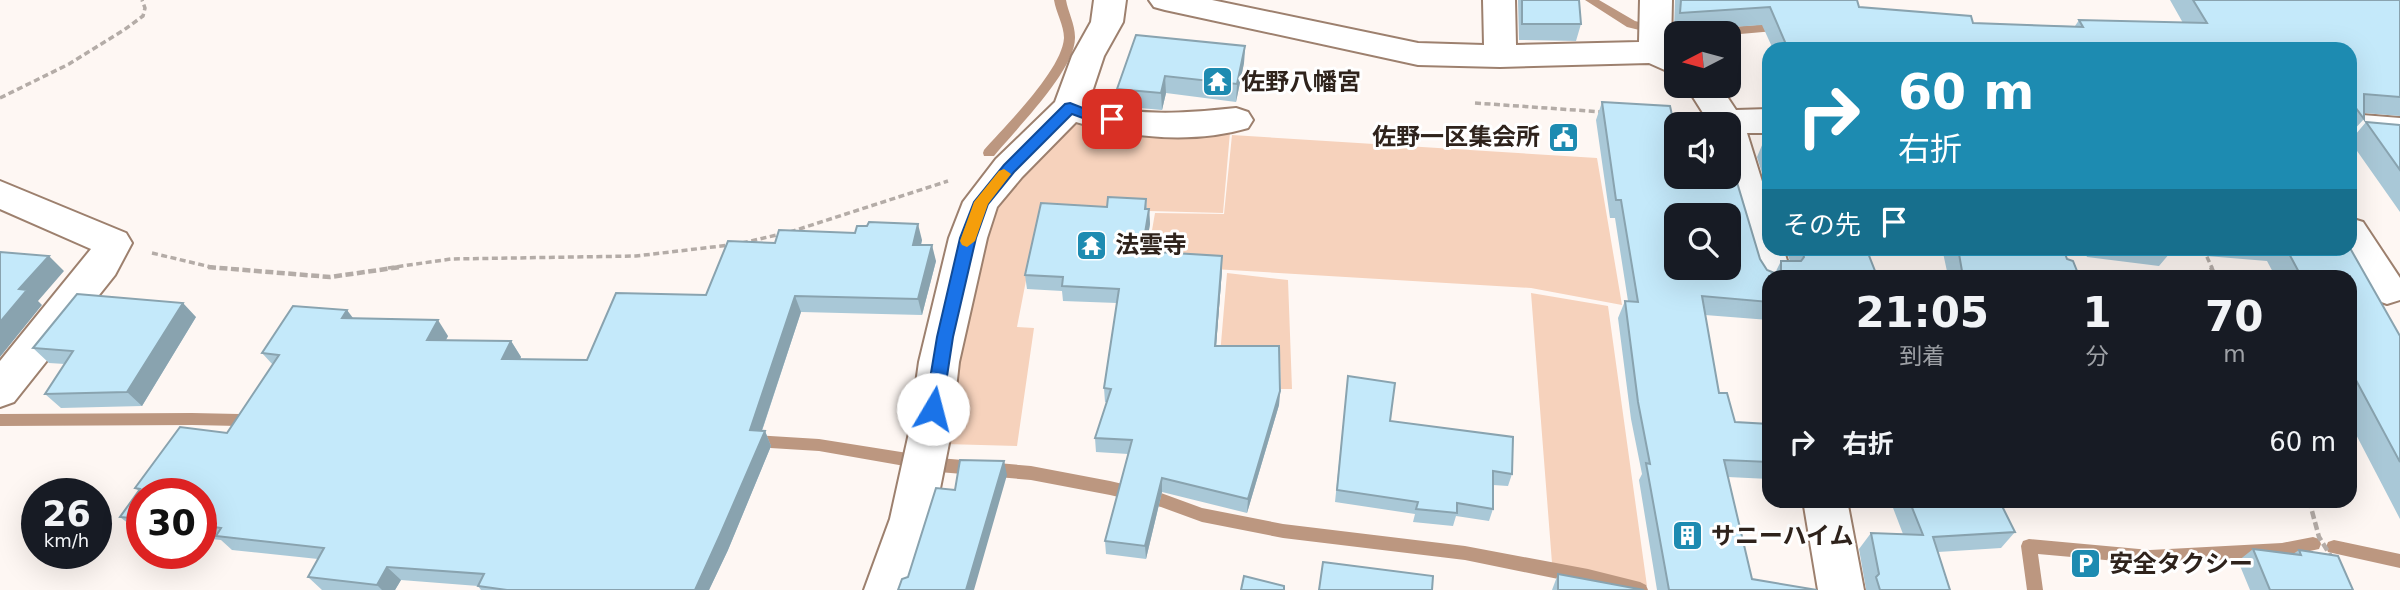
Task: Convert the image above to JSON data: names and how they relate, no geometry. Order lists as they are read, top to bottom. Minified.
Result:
{"places":{"temple":["佐野八幡宮","法雲寺"],"public building":["佐野一区集会所"],"building":["サニーハイム"],"parking":["安全タクシー"]},"north":"left","page":{"turn":["60 m","右折"],"then":"その先","eta":["21:05","到着","1","分","70","m"],"list":[{"name":"右折","value":"60 m"}],"speed":"26 km/h","limit":"30"}}
